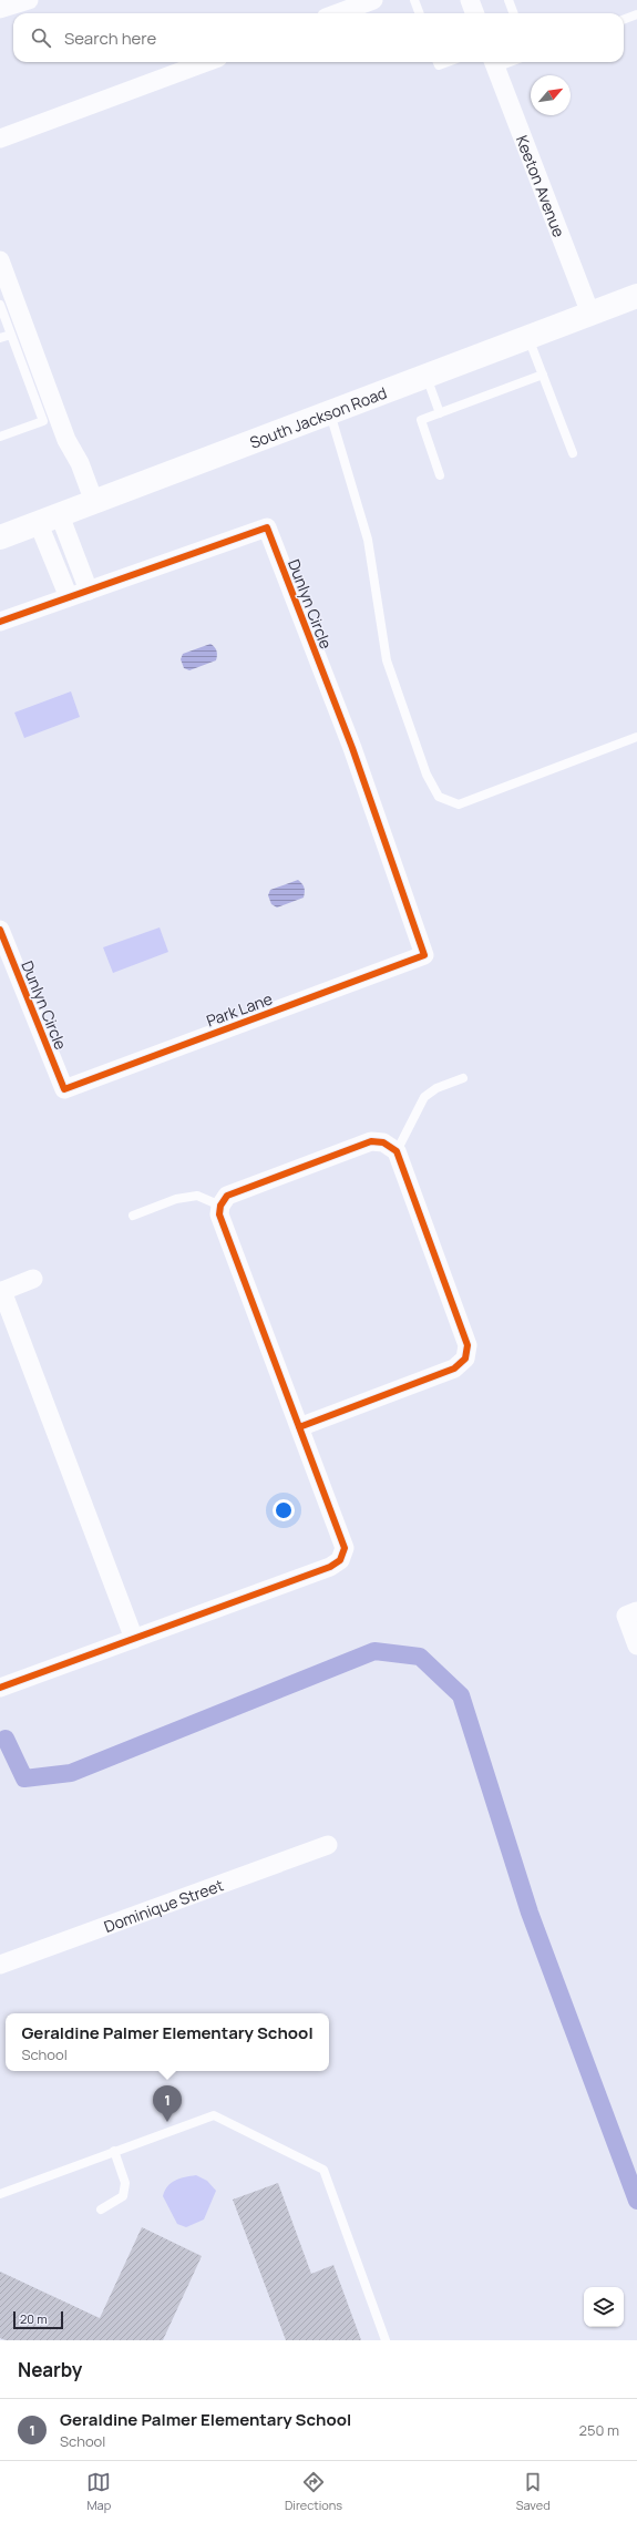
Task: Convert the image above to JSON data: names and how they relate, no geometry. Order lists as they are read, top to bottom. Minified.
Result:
{"streets":{"main road":["South Jackson Road"],"street":["Keeton Avenue","Dunlyn Circle","Park Lane","Dominique Street"]},"crossings":[["Keeton Avenue","South Jackson Road"],["Dunlyn Circle","Park Lane"]],"scale_bar":"20 m","north":"top right","page":{"search":"Search here","popup":["Geraldine Palmer Elementary School","School"],"pins":"1","scale":"20 m","heading":"Nearby","list":[{"mark":"1","name":"Geraldine Palmer Elementary School","note":"School","value":"250 m"}],"nav":["Map","Directions","Saved"]}}
